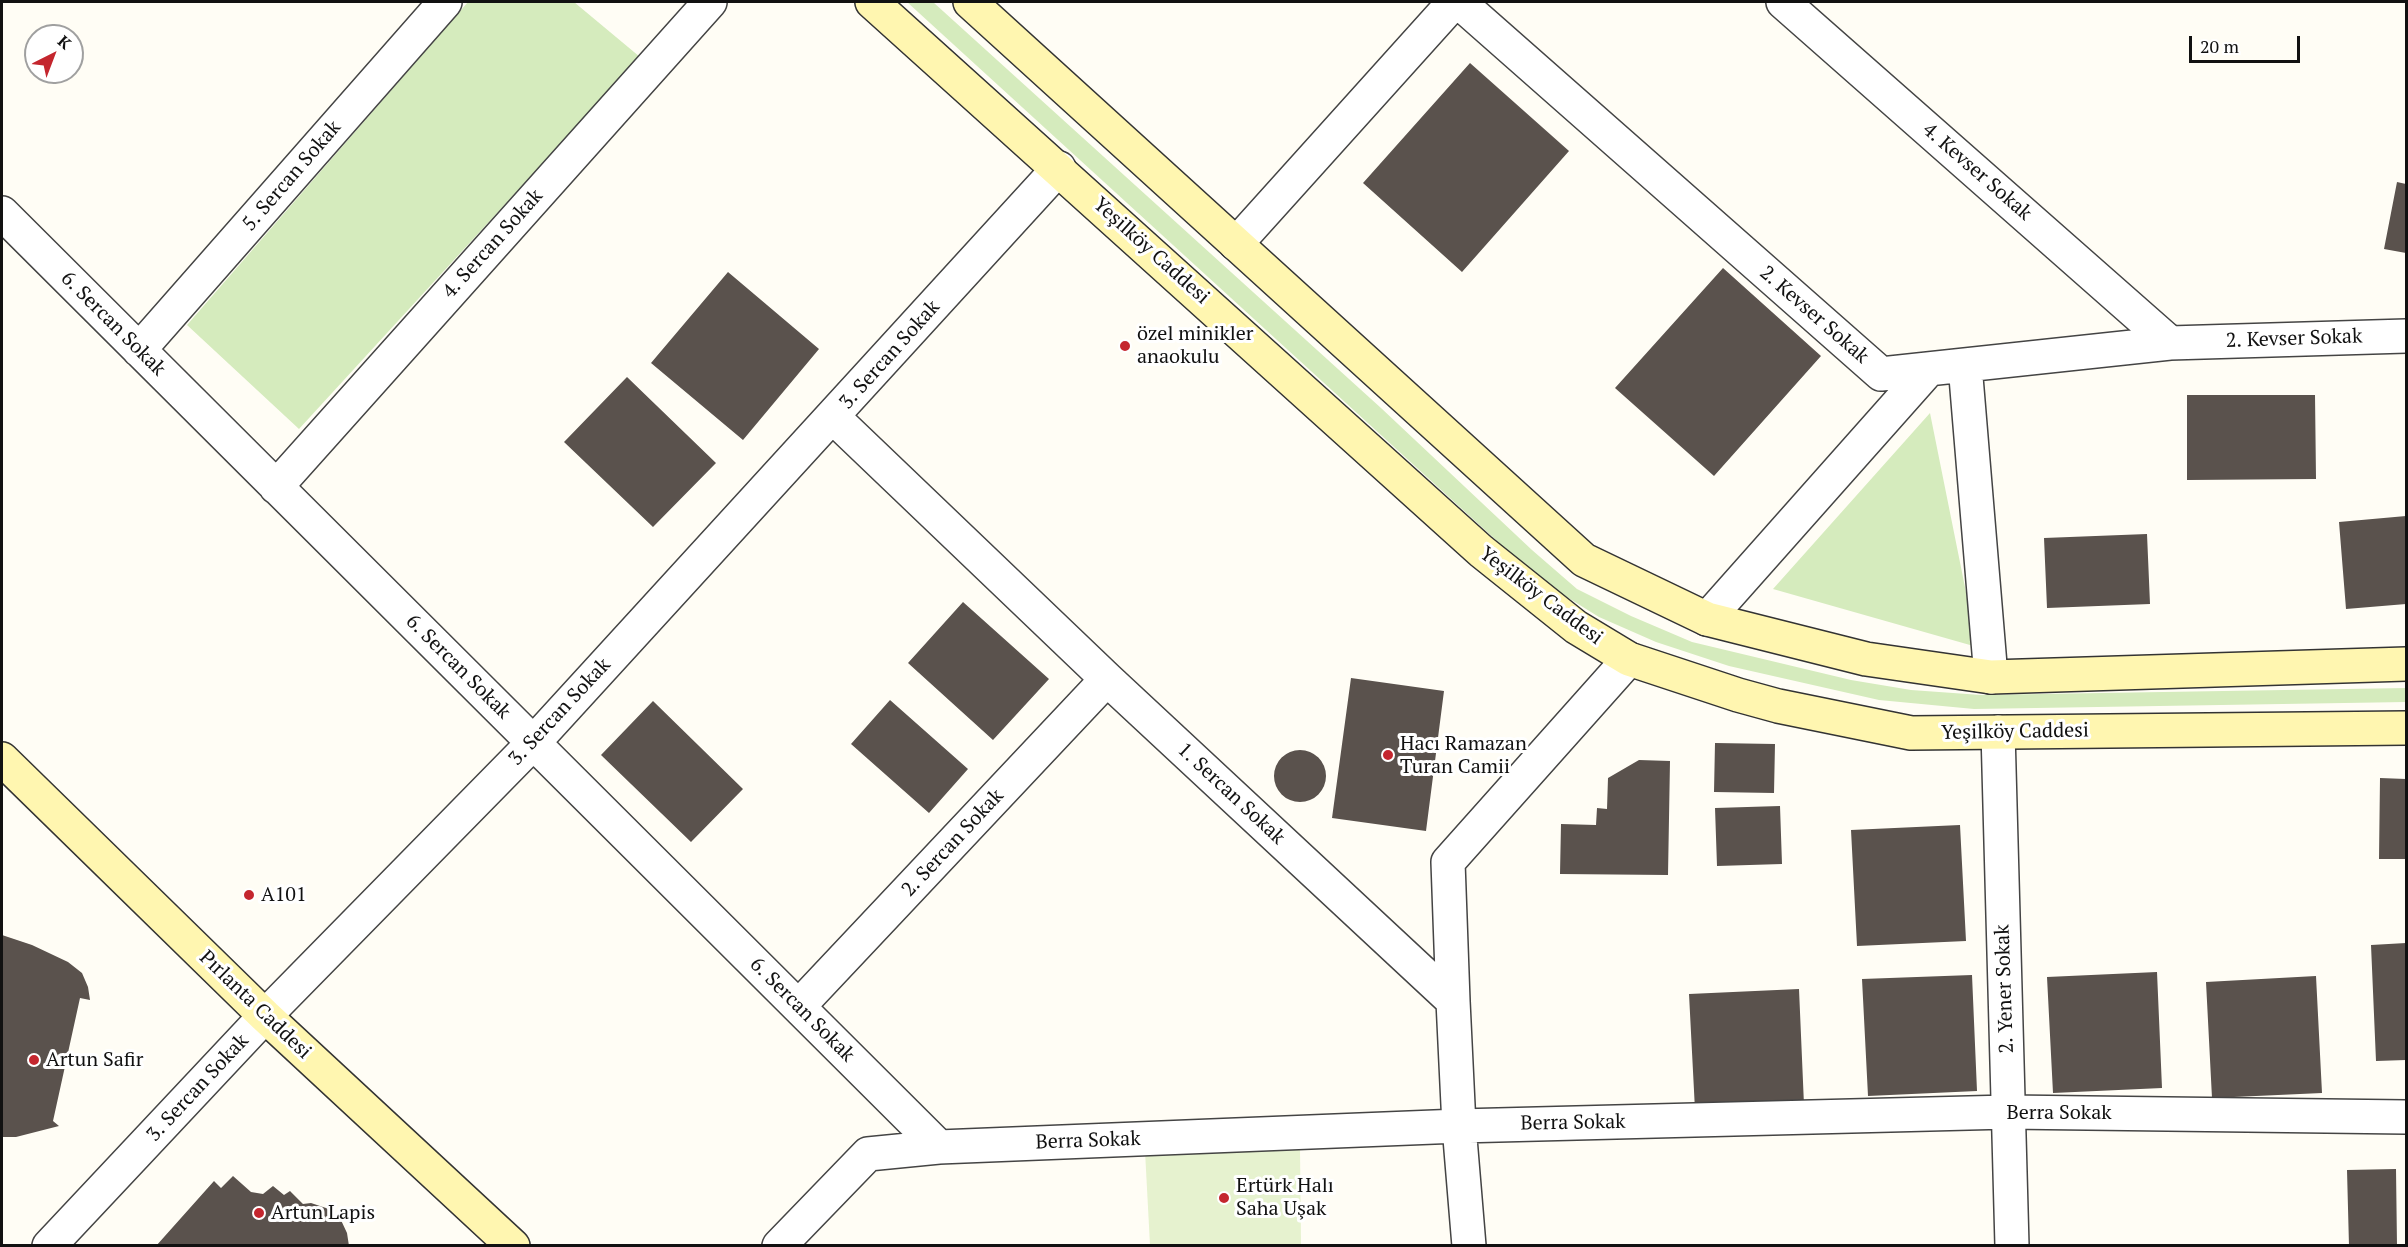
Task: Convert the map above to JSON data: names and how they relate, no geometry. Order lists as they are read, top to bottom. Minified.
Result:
{"streets":{"street":["4. Kevser Sokak","5. Sercan Sokak","4. Sercan Sokak","Yeşilköy Caddesi","2. Kevser Sokak","6. Sercan Sokak","3. Sercan Sokak","1. Sercan Sokak","2. Sercan Sokak","2. Yener Sokak","Pırlanta Caddesi","Berra Sokak"]},"crossings":[["4. Kevser Sokak","2. Kevser Sokak"],["5. Sercan Sokak","6. Sercan Sokak"],["4. Sercan Sokak","6. Sercan Sokak"],["Yeşilköy Caddesi","3. Sercan Sokak"],["Yeşilköy Caddesi","2. Yener Sokak"],["6. Sercan Sokak","3. Sercan Sokak"],["6. Sercan Sokak","2. Sercan Sokak"],["6. Sercan Sokak","Berra Sokak"],["3. Sercan Sokak","1. Sercan Sokak"],["3. Sercan Sokak","Pırlanta Caddesi"],["1. Sercan Sokak","2. Sercan Sokak"],["2. Yener Sokak","Berra Sokak"]],"places":["özel minikler anaokulu","Hacı Ramazan Turan Camii","A101","Artun Safir","Ertürk Halı Saha Uşak","Artun Lapis"],"scale_bar":"20 m","north":"top right"}
